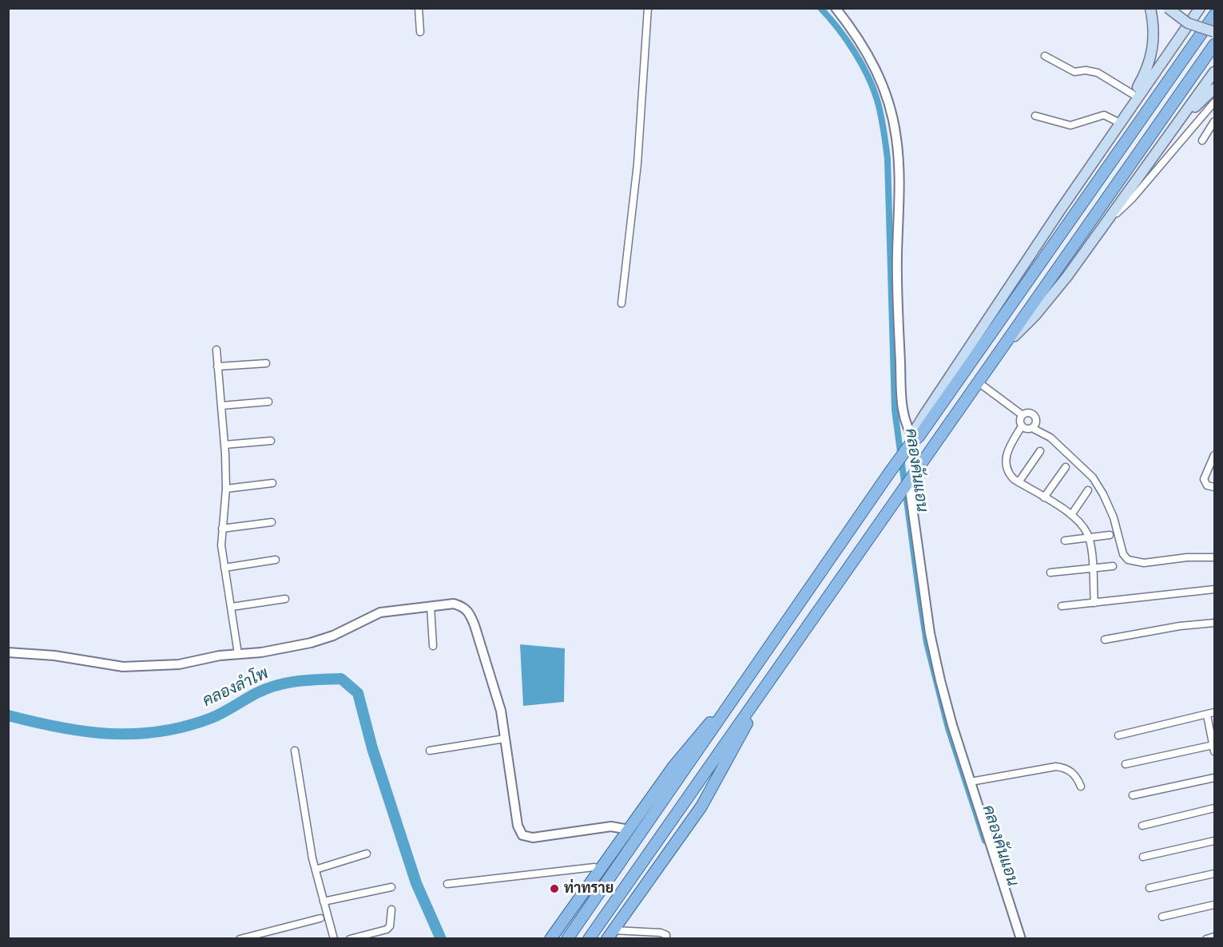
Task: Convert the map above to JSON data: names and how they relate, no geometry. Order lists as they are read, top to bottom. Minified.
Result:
{"water":["คลองคันแอน","คลองลำโพ"],"places":["ท่าทราย"]}
